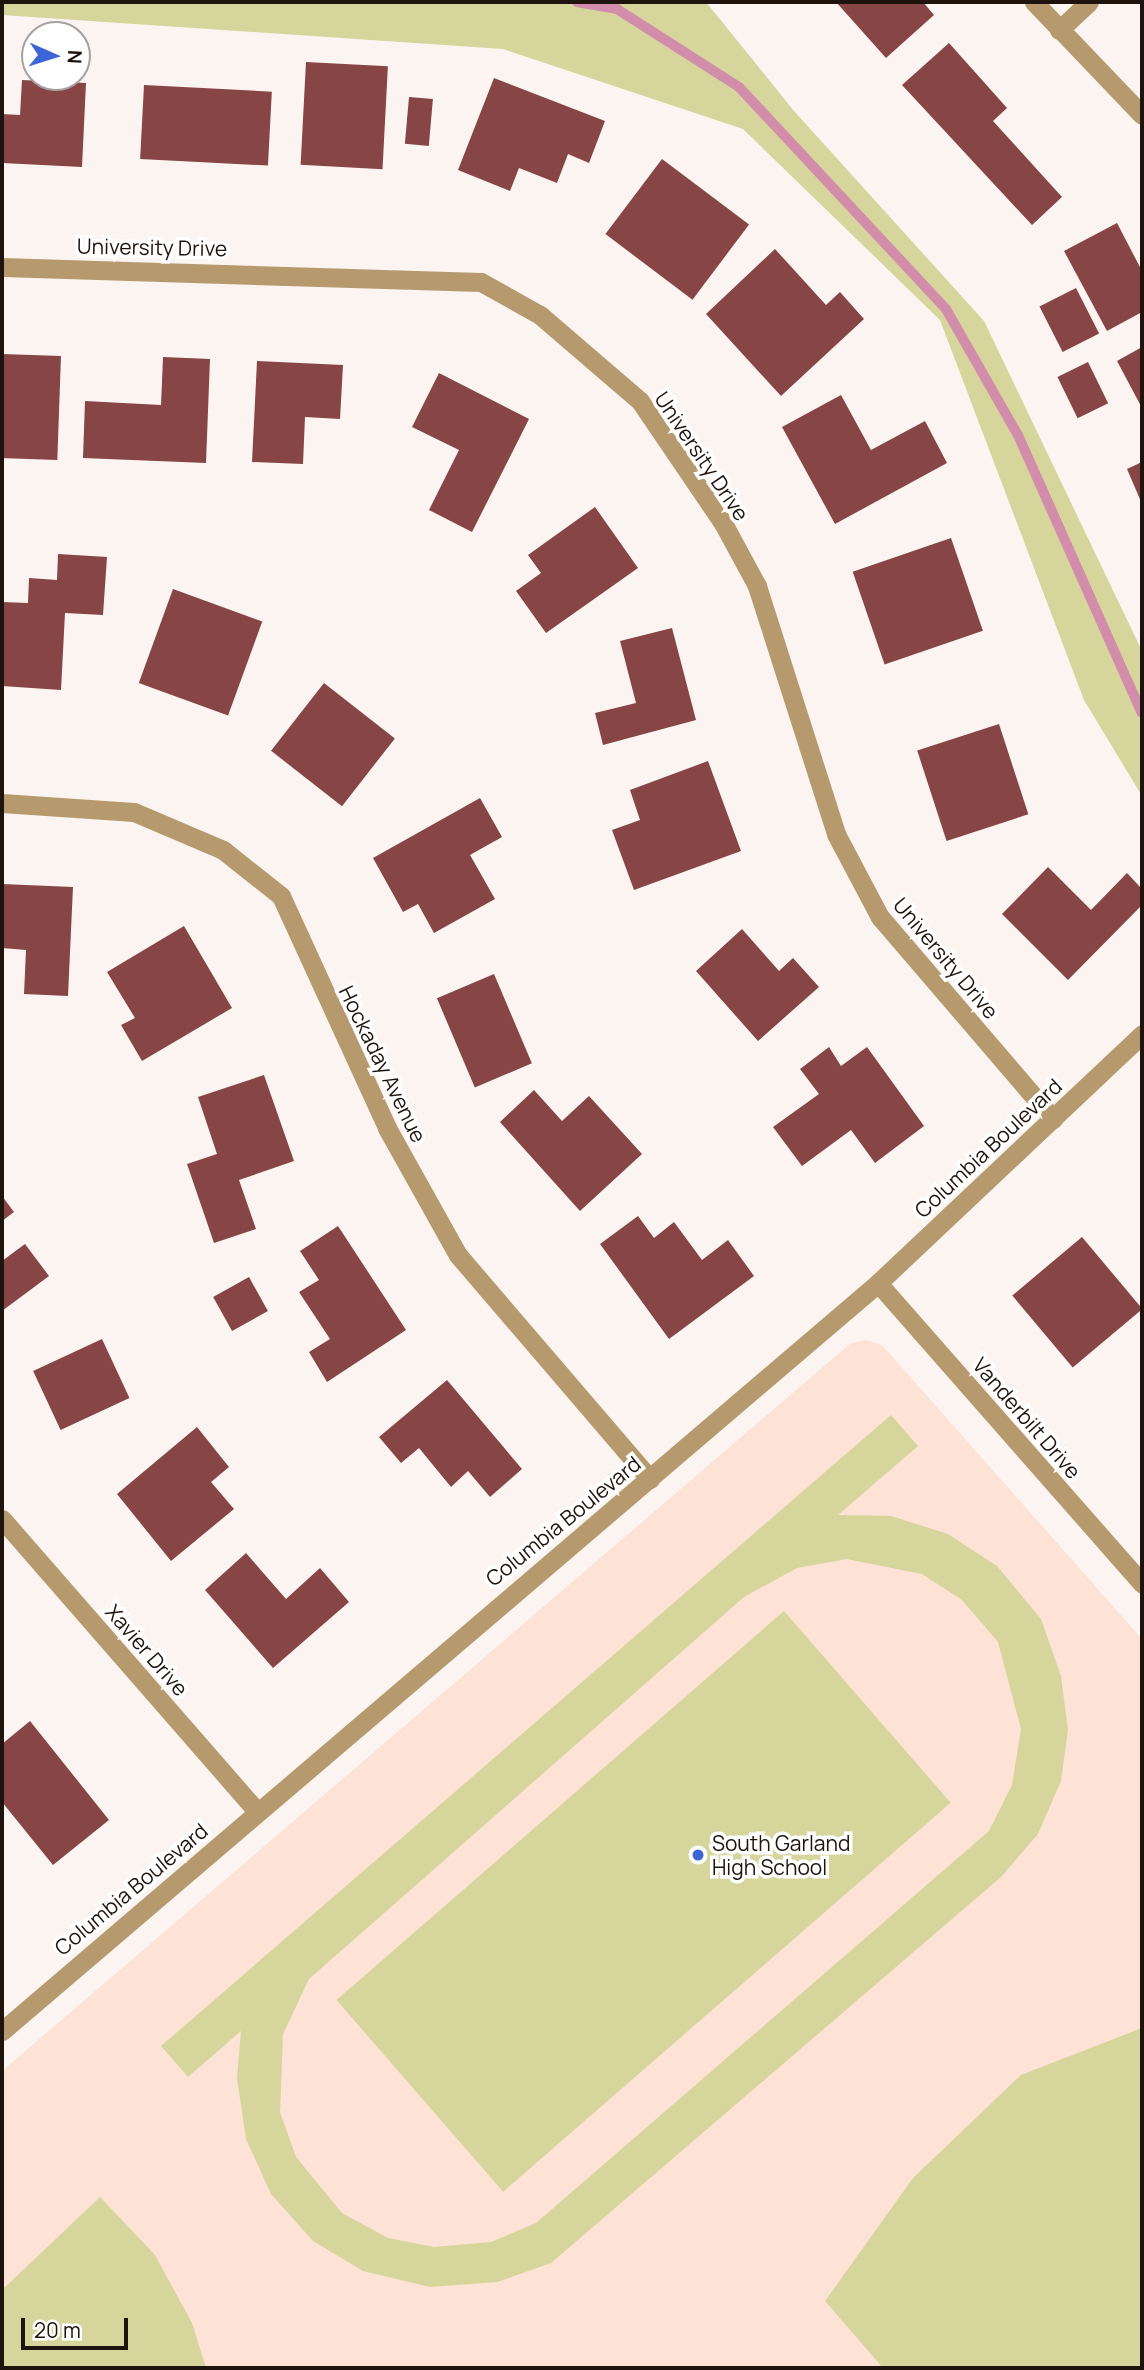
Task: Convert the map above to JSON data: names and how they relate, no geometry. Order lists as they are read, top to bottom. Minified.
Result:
{"streets":{"street":["University Drive","Hockaday Avenue","Columbia Boulevard","Vanderbilt Drive","Xavier Drive"]},"crossings":[["University Drive","Columbia Boulevard"],["Hockaday Avenue","Columbia Boulevard"],["Columbia Boulevard","Vanderbilt Drive"],["Columbia Boulevard","Xavier Drive"]],"places":["South Garland High School"],"scale_bar":"20 m","north":"right"}
